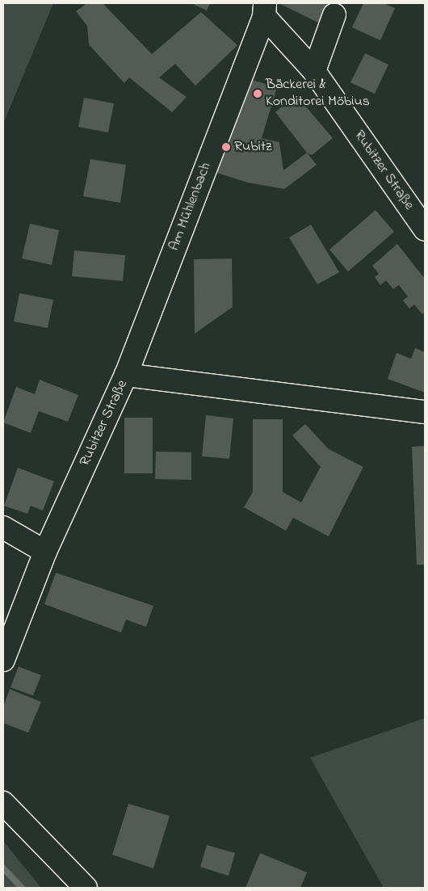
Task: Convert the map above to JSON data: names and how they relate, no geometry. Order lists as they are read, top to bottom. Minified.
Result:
{"streets":{"street":["Rubitzer Straße","Am Mühlenbach"]},"crossings":[["Rubitzer Straße","Am Mühlenbach"]],"places":["Bäckerei & Konditorei Möbius","Rubitz"]}
